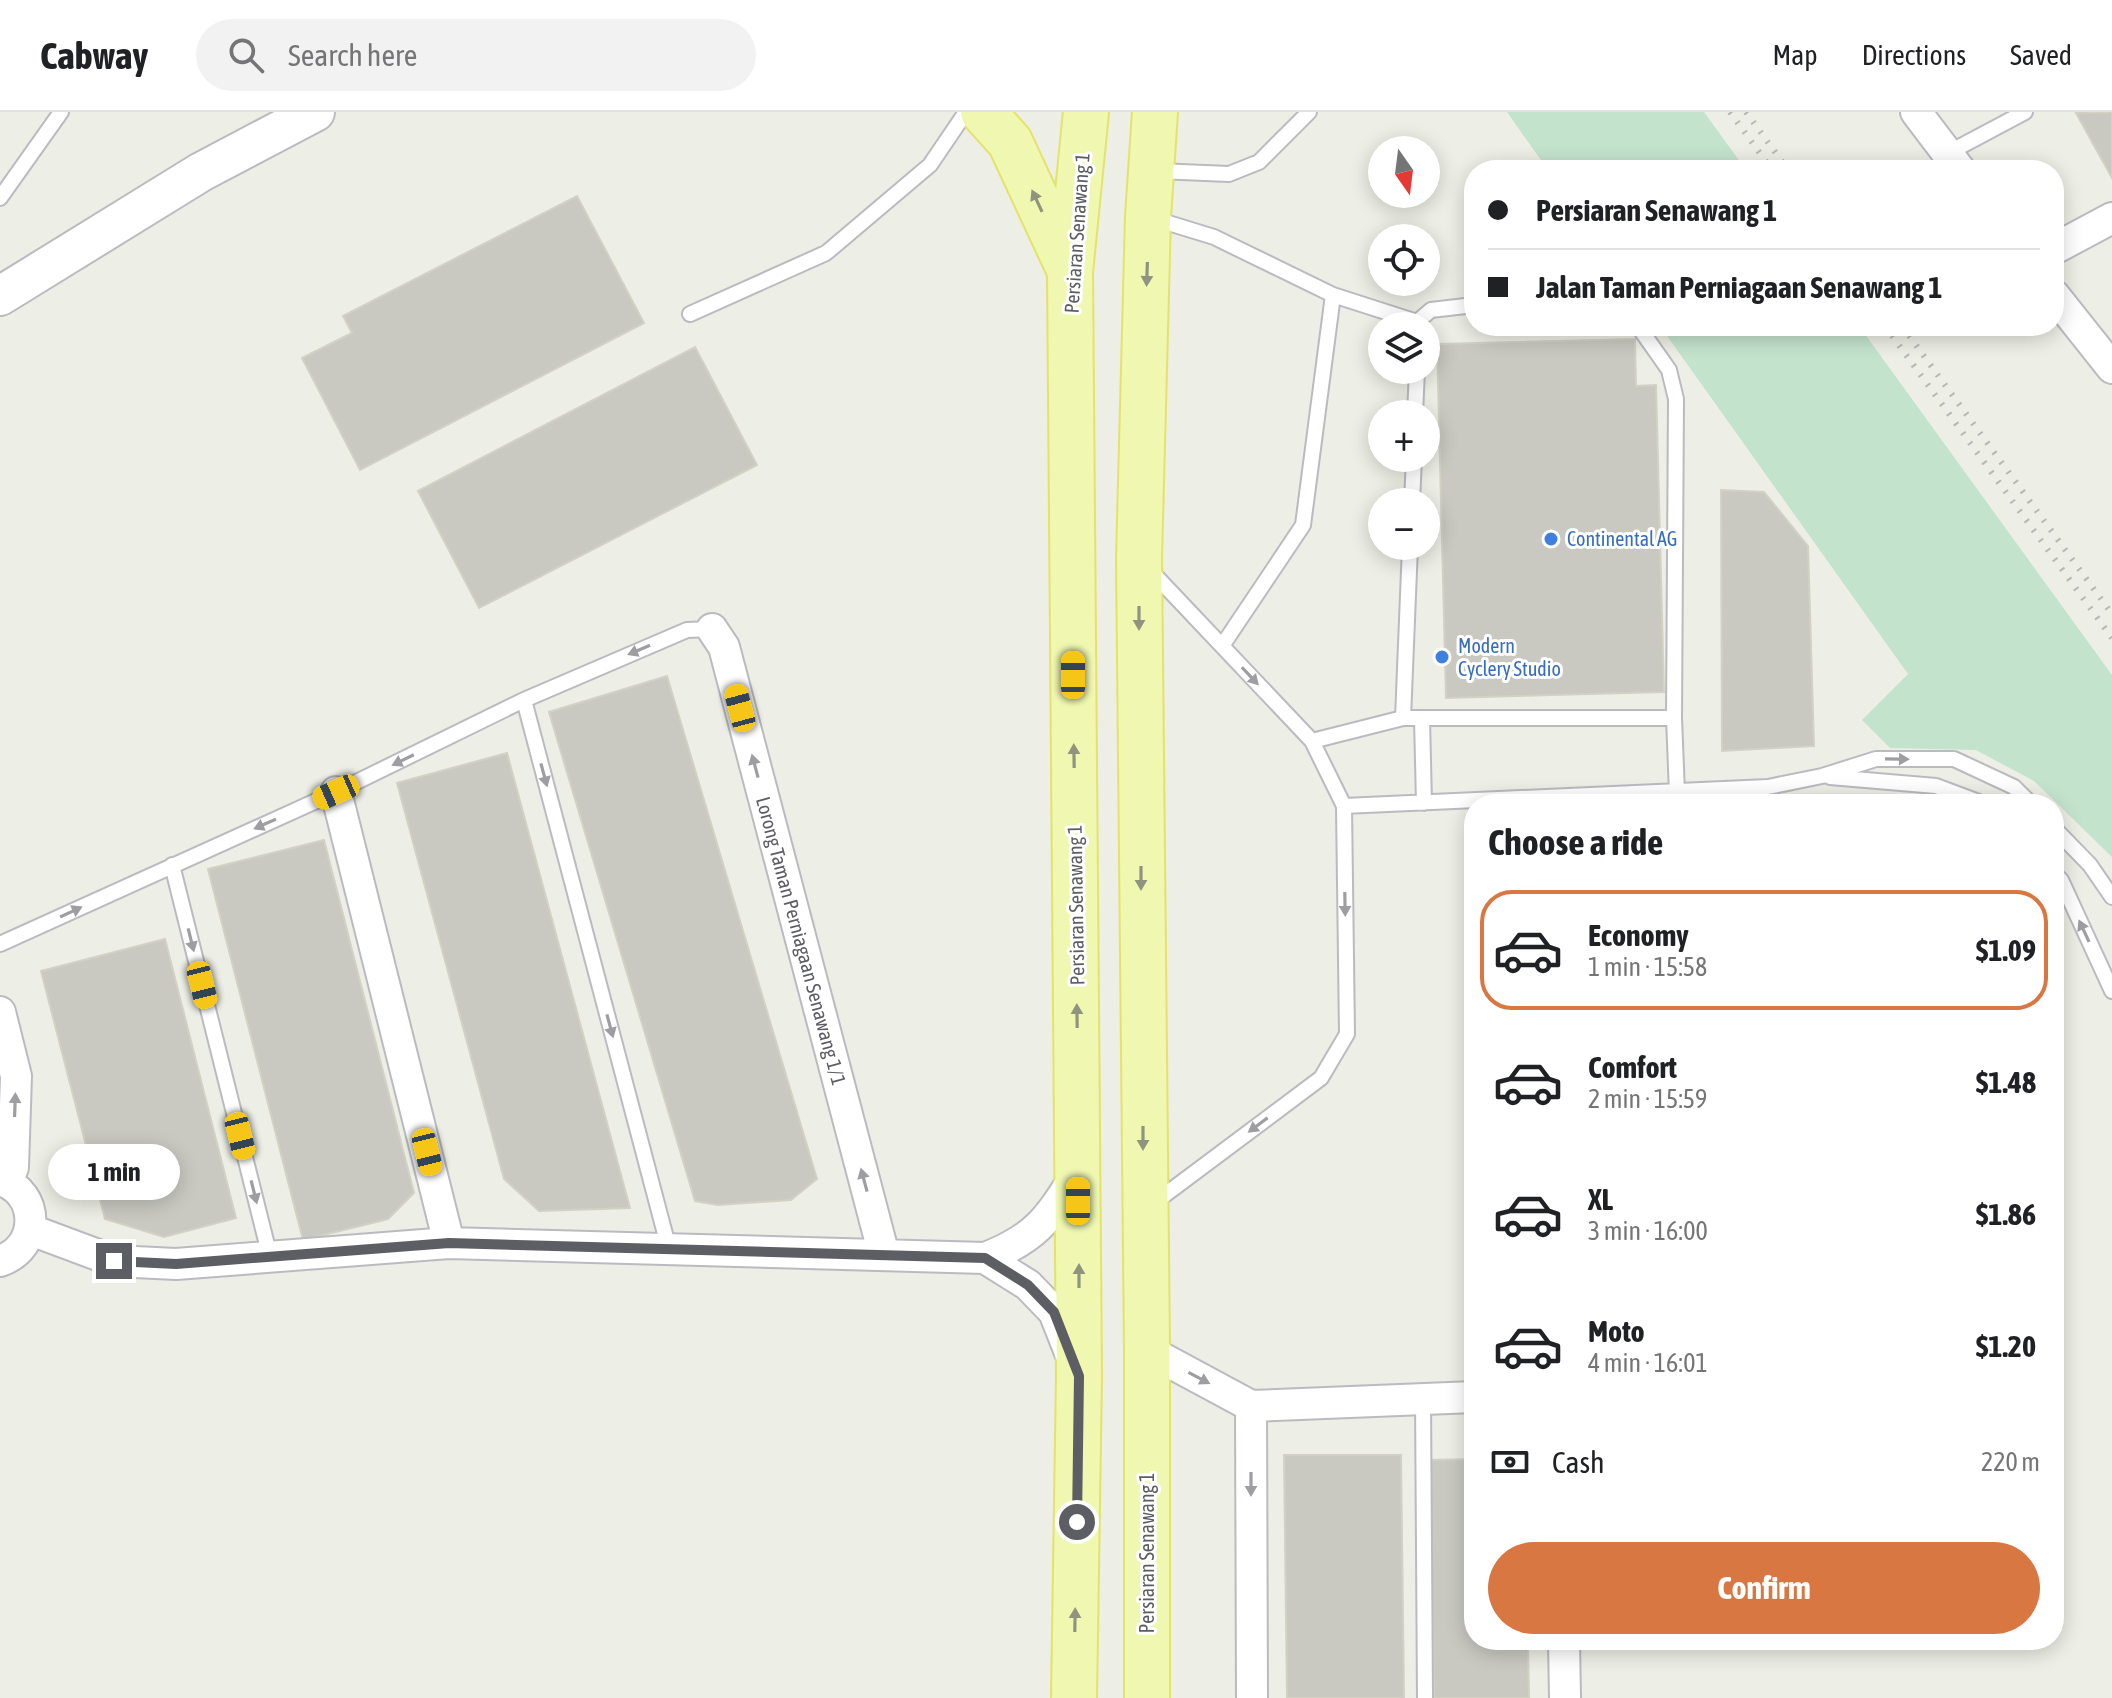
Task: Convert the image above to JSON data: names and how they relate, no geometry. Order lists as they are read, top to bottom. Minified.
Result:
{"streets":{"main road":["Persiaran Senawang 1"],"street":["Lorong Taman Perniagaan Senawang 1/1"]},"one_way":["Lorong Taman Perniagaan Senawang 1/1"],"places":["Continental AG","Modern Cyclery Studio"],"north":"bottom","page":{"header":"Cabway","search":"Search here","nav":["Map","Directions","Saved"],"map_buttons":["+","−"],"banner":["Persiaran Senawang 1","Jalan Taman Perniagaan Senawang 1"],"heading":"Choose a ride","list":[{"name":"Economy","note":"1 min · 15:58","value":"$1.09"},{"name":"Comfort","note":"2 min · 15:59","value":"$1.48"},{"name":"XL","note":"3 min · 16:00","value":"$1.86"},{"name":"Moto","note":"4 min · 16:01","value":"$1.20"}],"bubble":"1 min","pay":["Cash","220 m"],"buttons":"Confirm"}}
